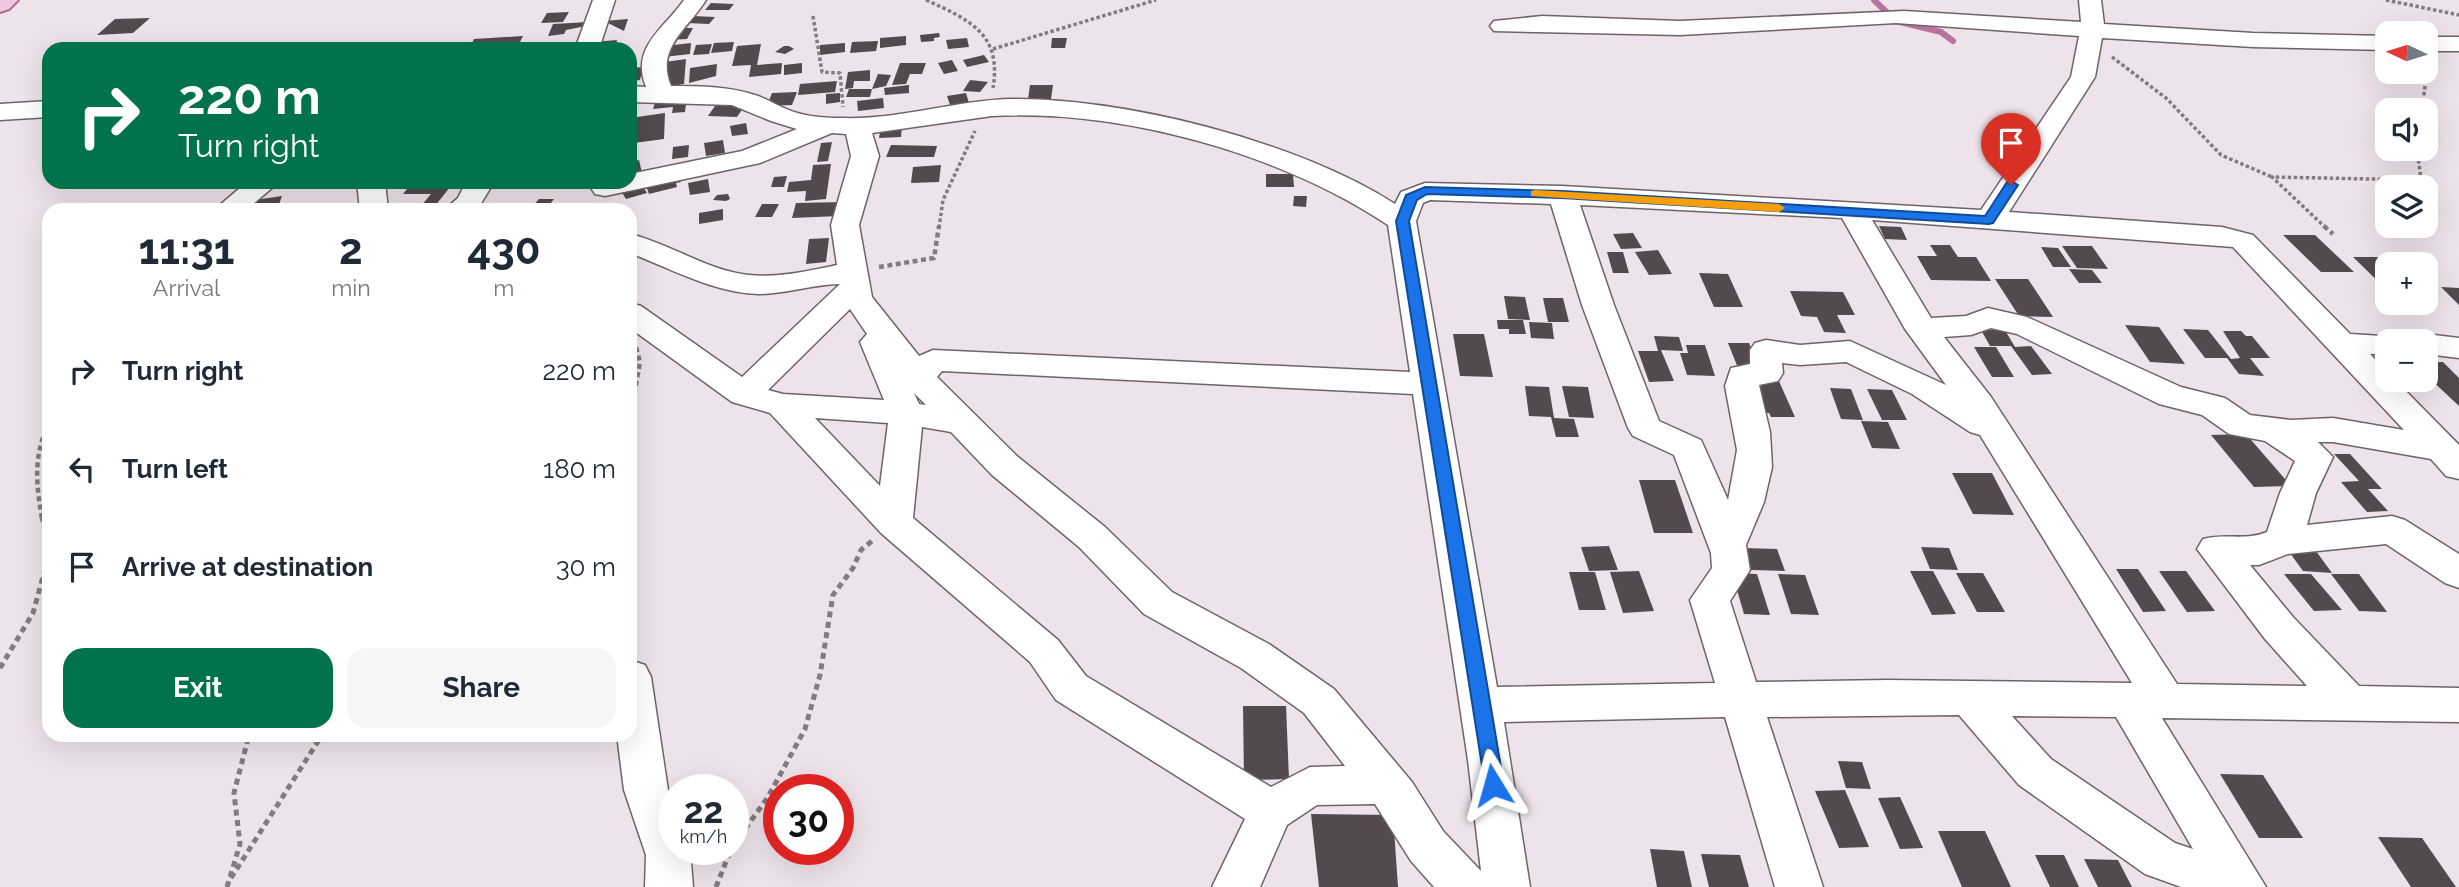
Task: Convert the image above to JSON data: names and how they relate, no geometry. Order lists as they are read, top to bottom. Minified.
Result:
{"north":"left","page":{"map_buttons":["+","−"],"turn":["220 m","Turn right"],"eta":["11:31","Arrival","2","min","430","m"],"list":[{"name":"Turn right","value":"220 m"},{"name":"Turn left","value":"180 m"},{"name":"Arrive at destination","value":"30 m"}],"buttons":["Exit","Share"],"speed":"22 km/h","limit":"30"}}
